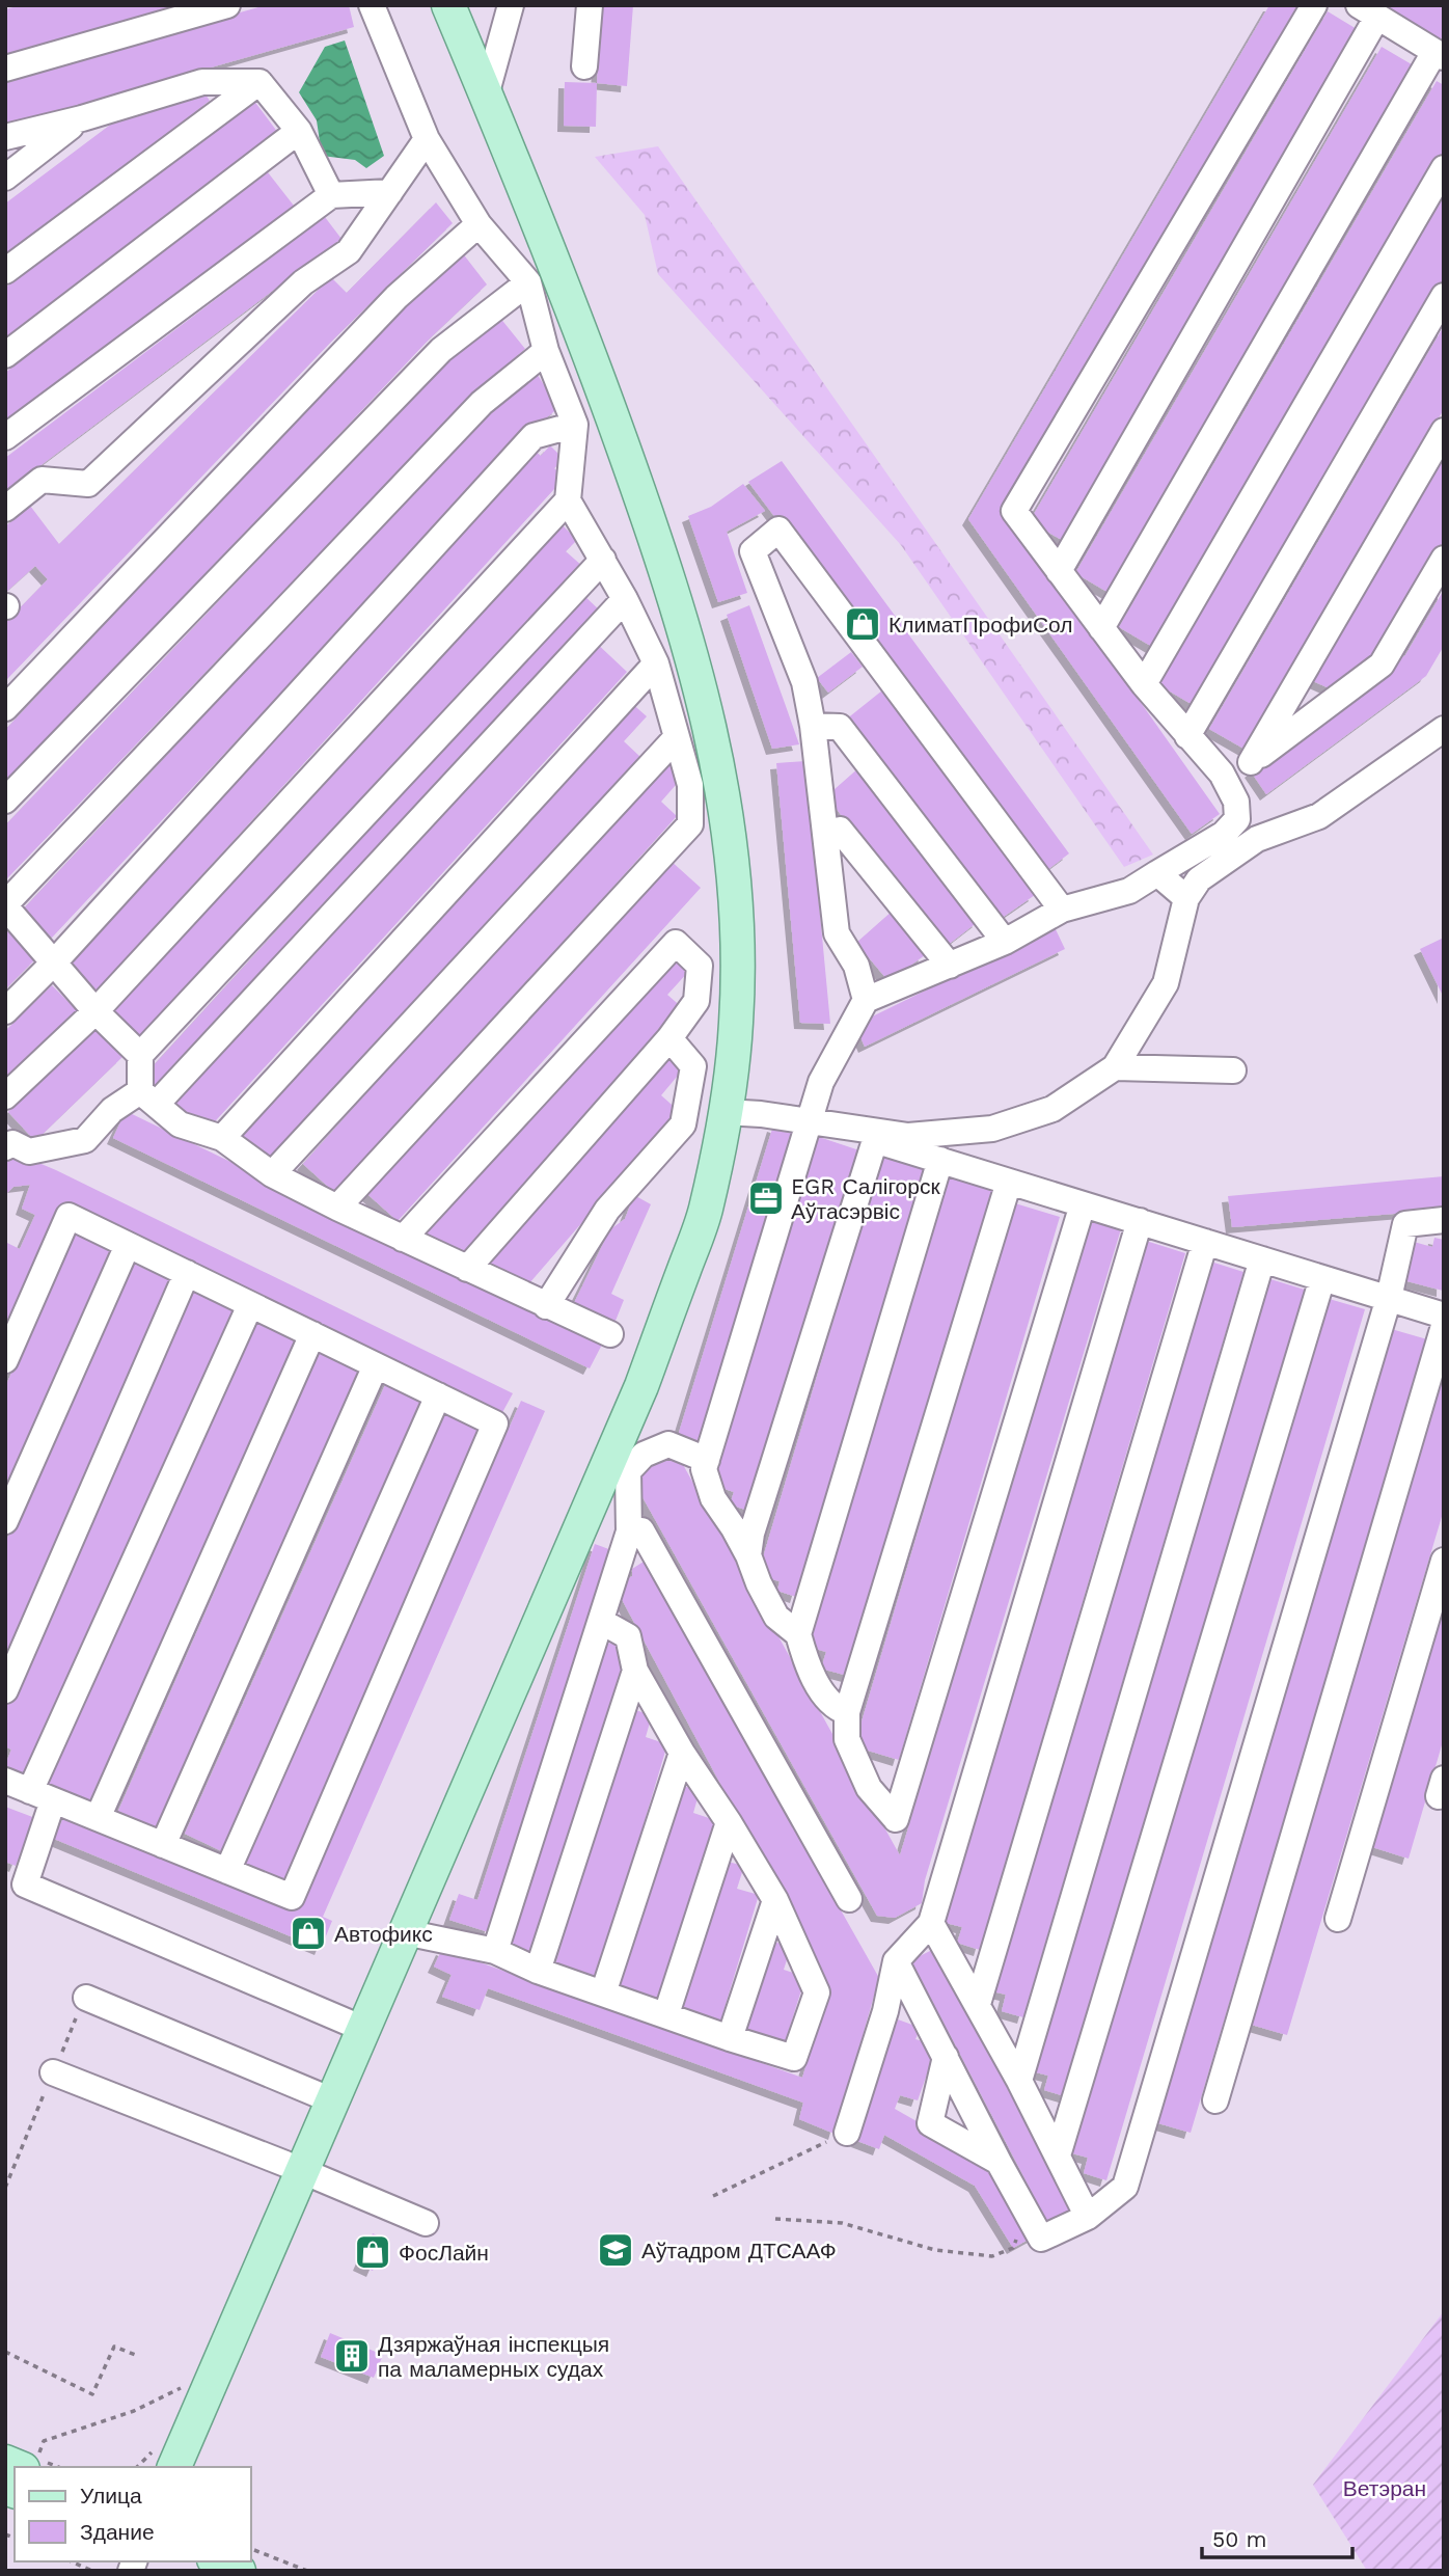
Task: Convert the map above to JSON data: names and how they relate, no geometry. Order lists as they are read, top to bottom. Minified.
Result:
{"parks":["Ветэран"],"places":{"shop":["КлиматПрофиСол","Автофикс","ФосЛайн"],"office":["EGR Салігорск Аўтасэрвіс"],"school or university":["Аўтадром ДТСААФ"],"building":["Дзяржаўная інспекцыя па маламерных судах"]},"legend":["Улица","Здание"],"scale_bar":"50 m"}
